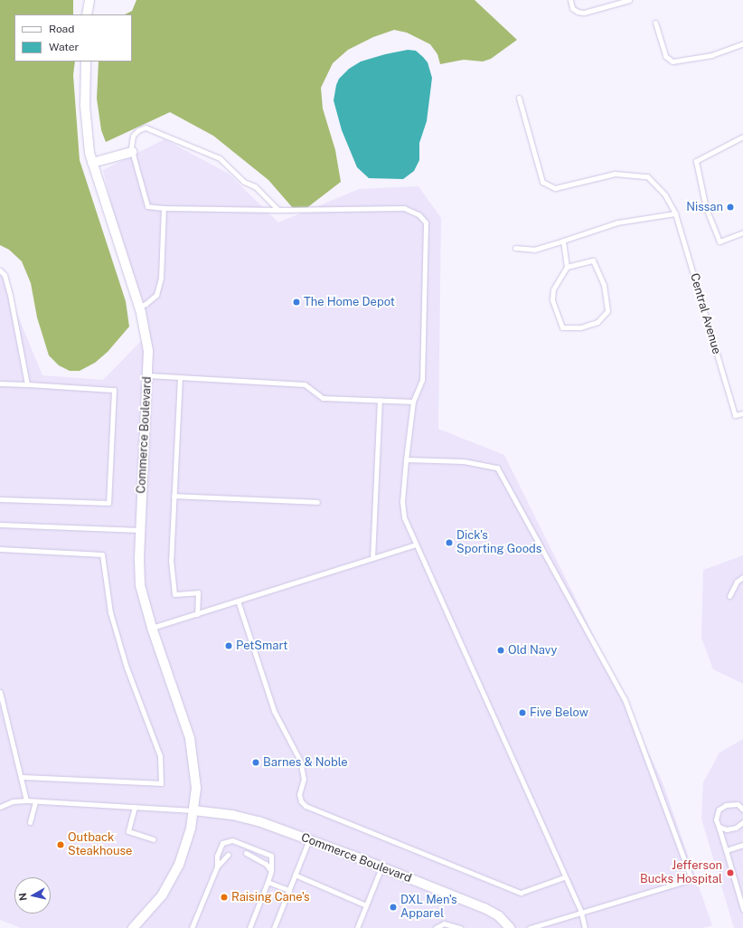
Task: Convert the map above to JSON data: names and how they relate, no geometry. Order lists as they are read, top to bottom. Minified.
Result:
{"streets":{"street":["Commerce Boulevard"],"lane":["Central Avenue"]},"places":["Nissan","The Home Depot","Dick's Sporting Goods","PetSmart","Old Navy","Five Below","Barnes & Noble","Outback Steakhouse","Jefferson Bucks Hospital","Raising Cane's","DXL Men's Apparel"],"legend":["Road","Water"],"north":"left"}
